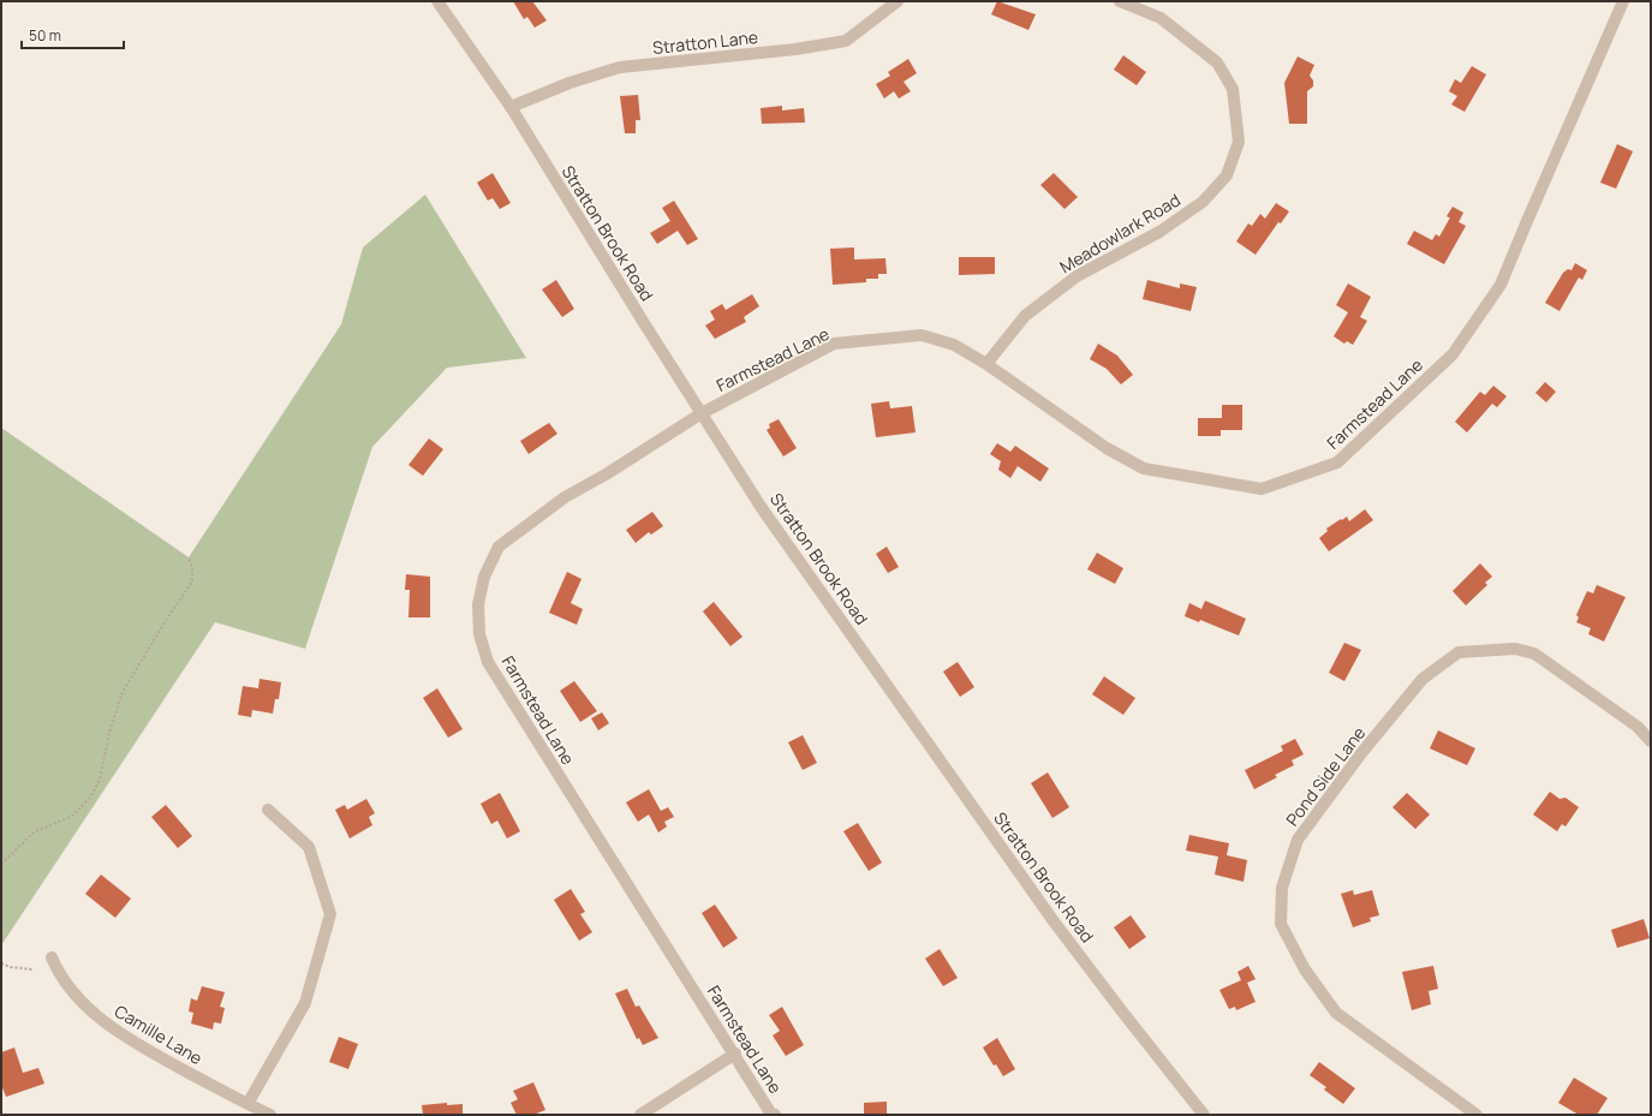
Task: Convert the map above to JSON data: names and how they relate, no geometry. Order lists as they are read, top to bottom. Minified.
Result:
{"streets":{"street":["Stratton Lane","Stratton Brook Road","Meadowlark Road","Farmstead Lane","Pond Side Lane","Camille Lane"]},"crossings":[["Stratton Lane","Stratton Brook Road"],["Stratton Brook Road","Farmstead Lane"],["Meadowlark Road","Farmstead Lane"]],"scale_bar":"50 m"}
